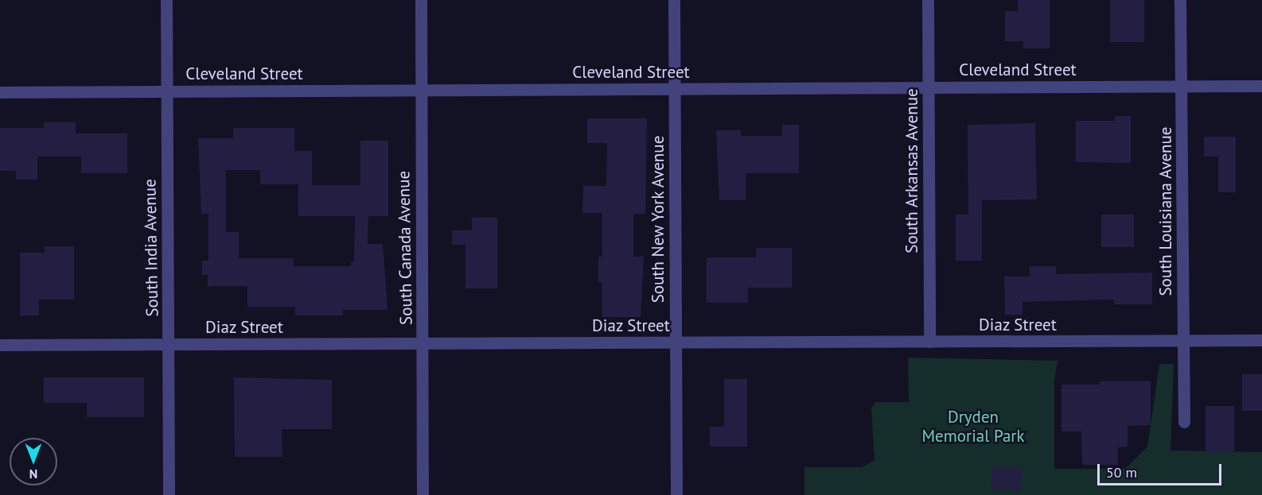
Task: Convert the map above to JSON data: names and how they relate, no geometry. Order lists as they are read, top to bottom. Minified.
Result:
{"streets":{"street":["Cleveland Street","South Arkansas Avenue","South Louisiana Avenue","South New York Avenue","South India Avenue","South Canada Avenue","Diaz Street"]},"crossings":[["Cleveland Street","South Arkansas Avenue"],["Cleveland Street","South Louisiana Avenue"],["Cleveland Street","South New York Avenue"],["Cleveland Street","South India Avenue"],["Cleveland Street","South Canada Avenue"],["South Arkansas Avenue","Diaz Street"],["South Louisiana Avenue","Diaz Street"],["South New York Avenue","Diaz Street"],["South India Avenue","Diaz Street"],["South Canada Avenue","Diaz Street"]],"parks":["Dryden Memorial Park"],"scale_bar":"50 m","north":"bottom"}
